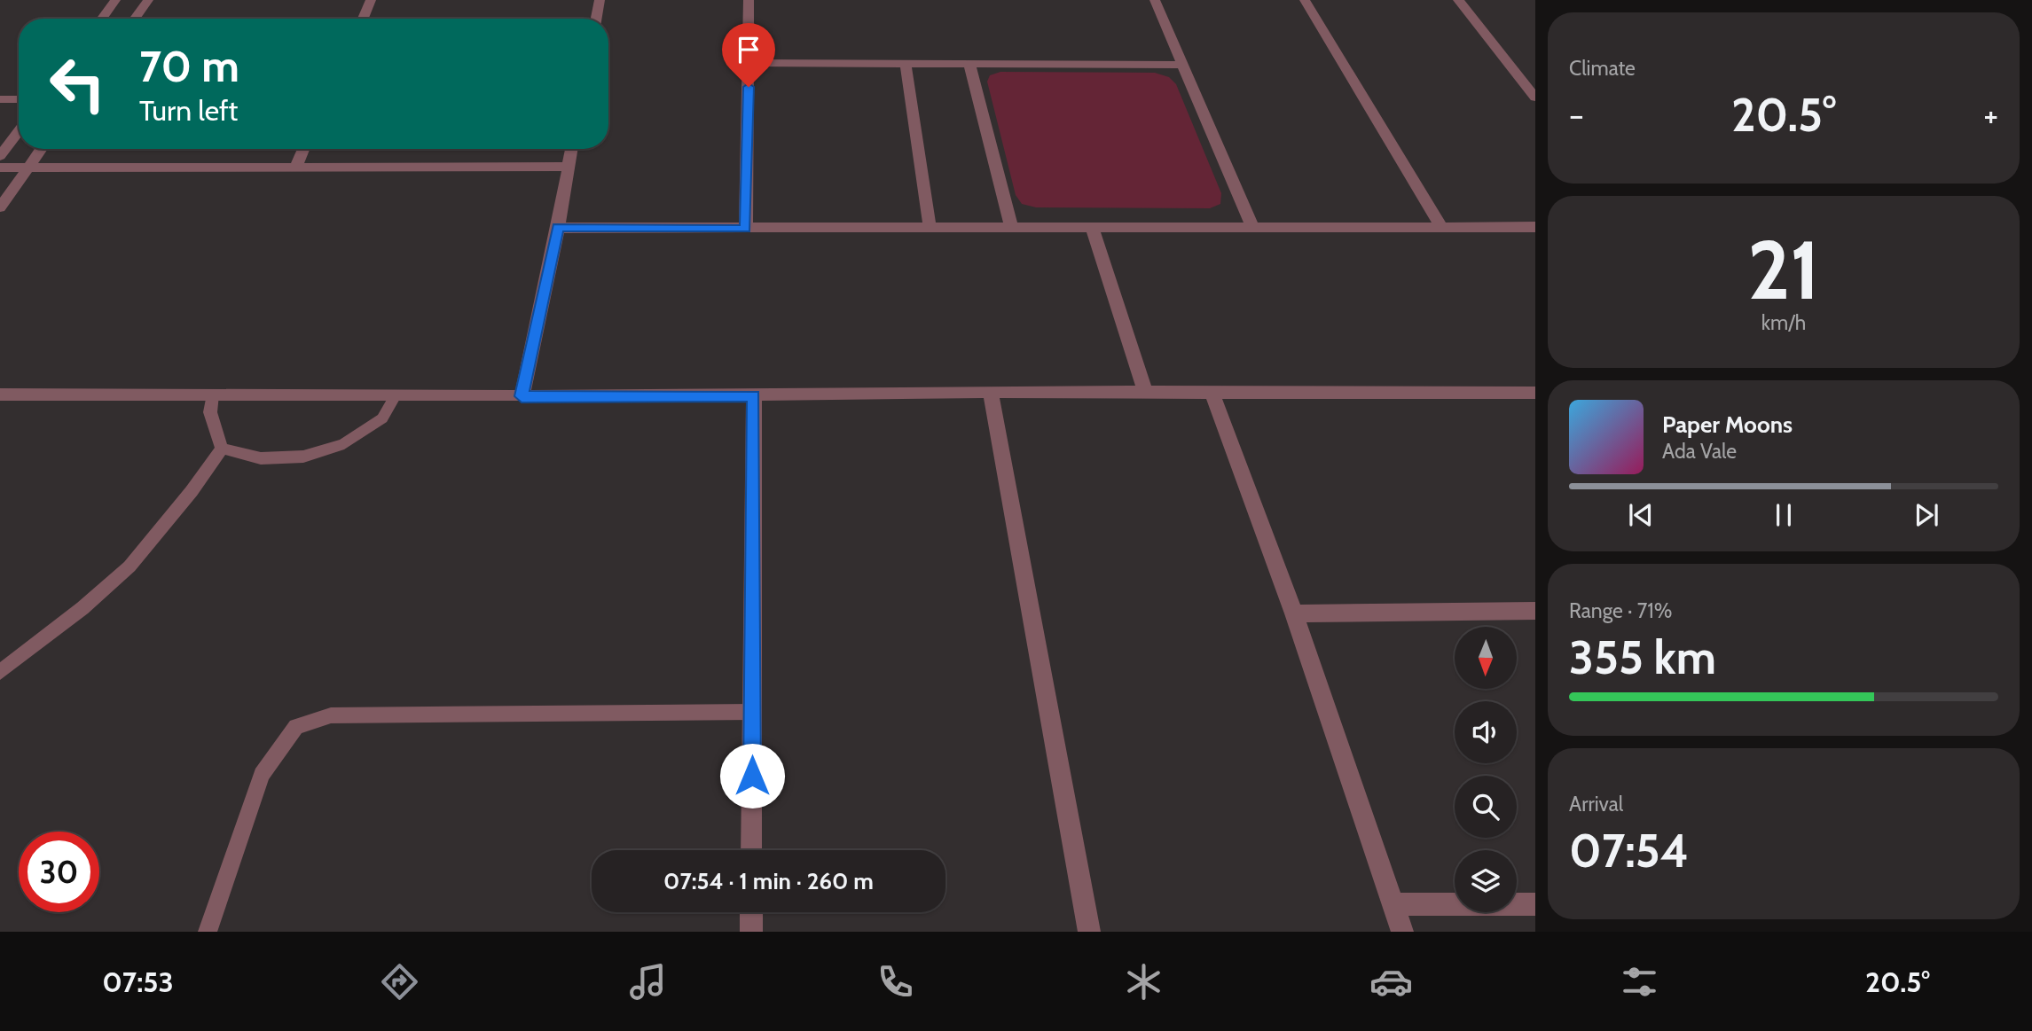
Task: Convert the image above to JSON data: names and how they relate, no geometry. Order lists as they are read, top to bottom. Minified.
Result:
{"north":"bottom","page":{"tile":["Climate",["21","km/h"],["Range · 71%","355 km"],["Arrival","07:54"]],"turn":["70 m","Turn left"],"heat":["−","20.5°","+"],"song":["Paper Moons","Ada Vale"],"limit":"30","trip":"07:54 · 1 min · 260 m","tabs":["07:53","20.5°"]}}
